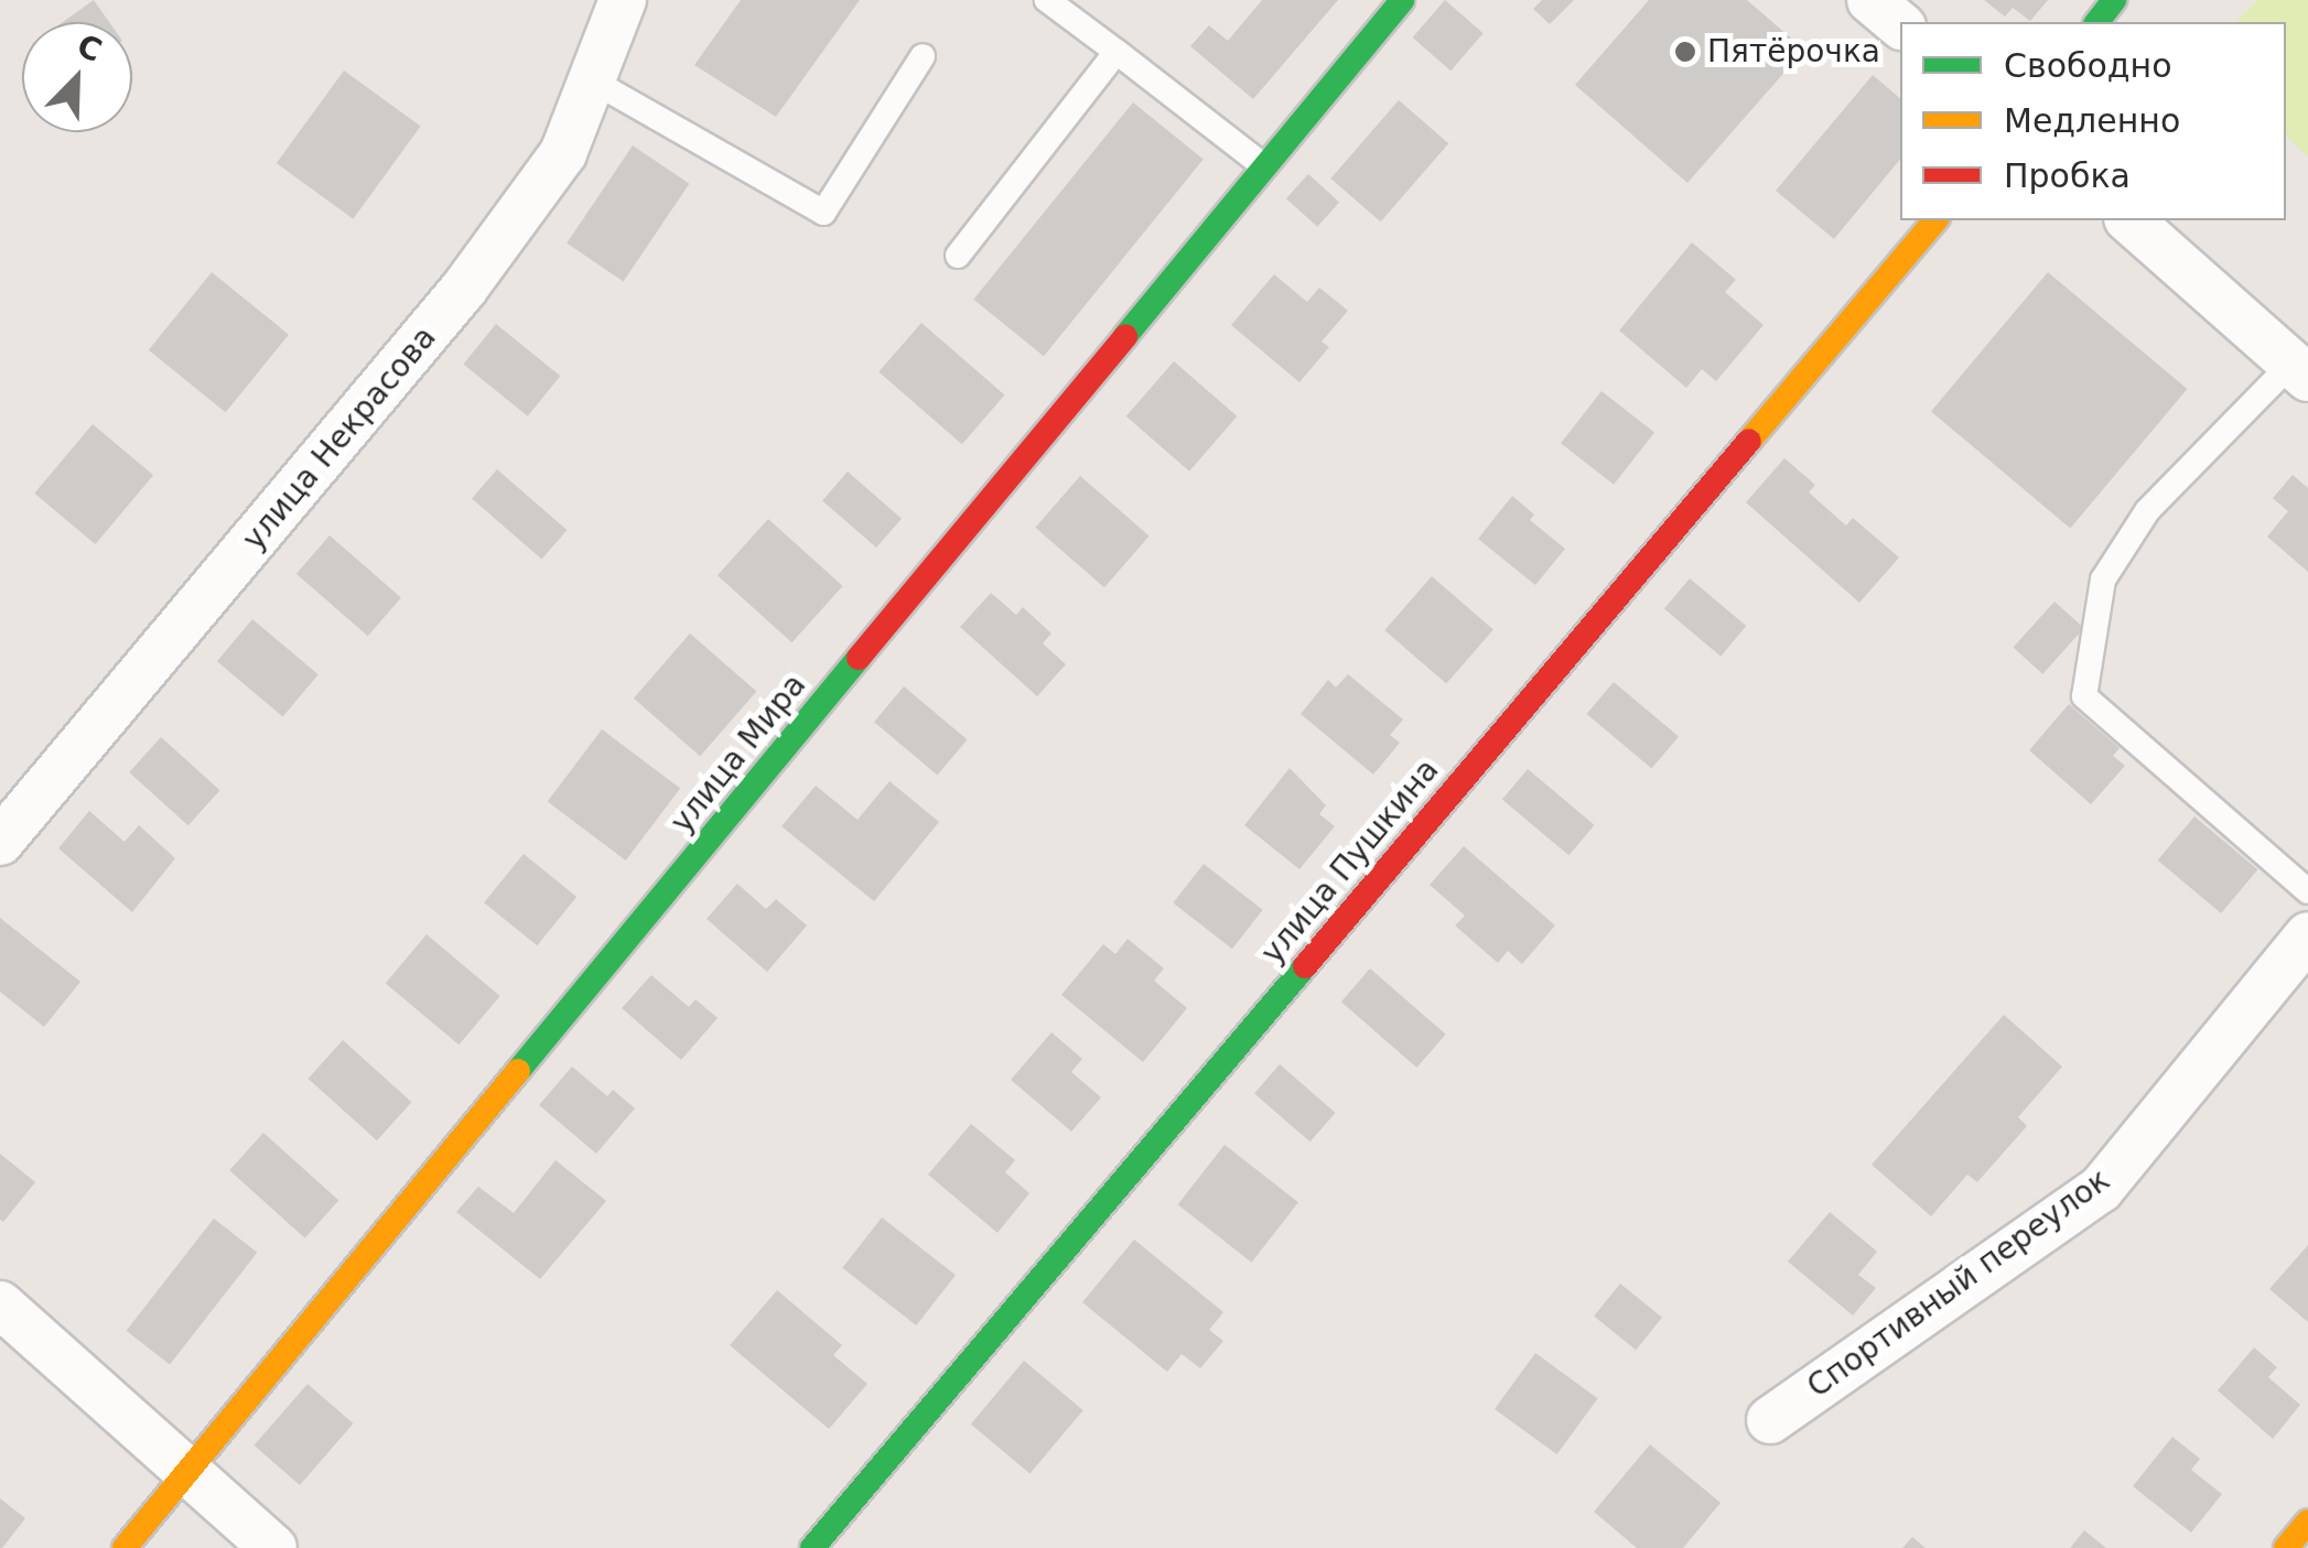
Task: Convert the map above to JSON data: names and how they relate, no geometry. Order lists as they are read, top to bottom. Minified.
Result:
{"streets":{"street":["улица Некрасова","улица Мира","улица Пушкина","Спортивный переулок"]},"places":["Пятёрочка"],"legend":["Свободно","Медленно","Пробка"],"north":"top right"}
